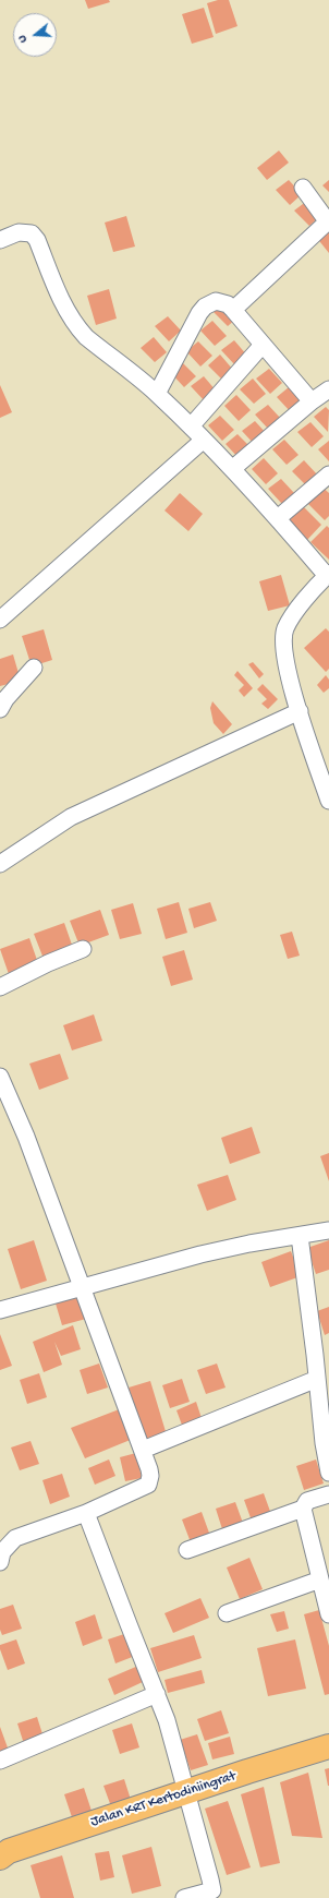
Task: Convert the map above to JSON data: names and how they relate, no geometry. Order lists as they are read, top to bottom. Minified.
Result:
{"streets":{"main road":["Jalan KRT Kertodiniingrat"]},"north":"left"}
